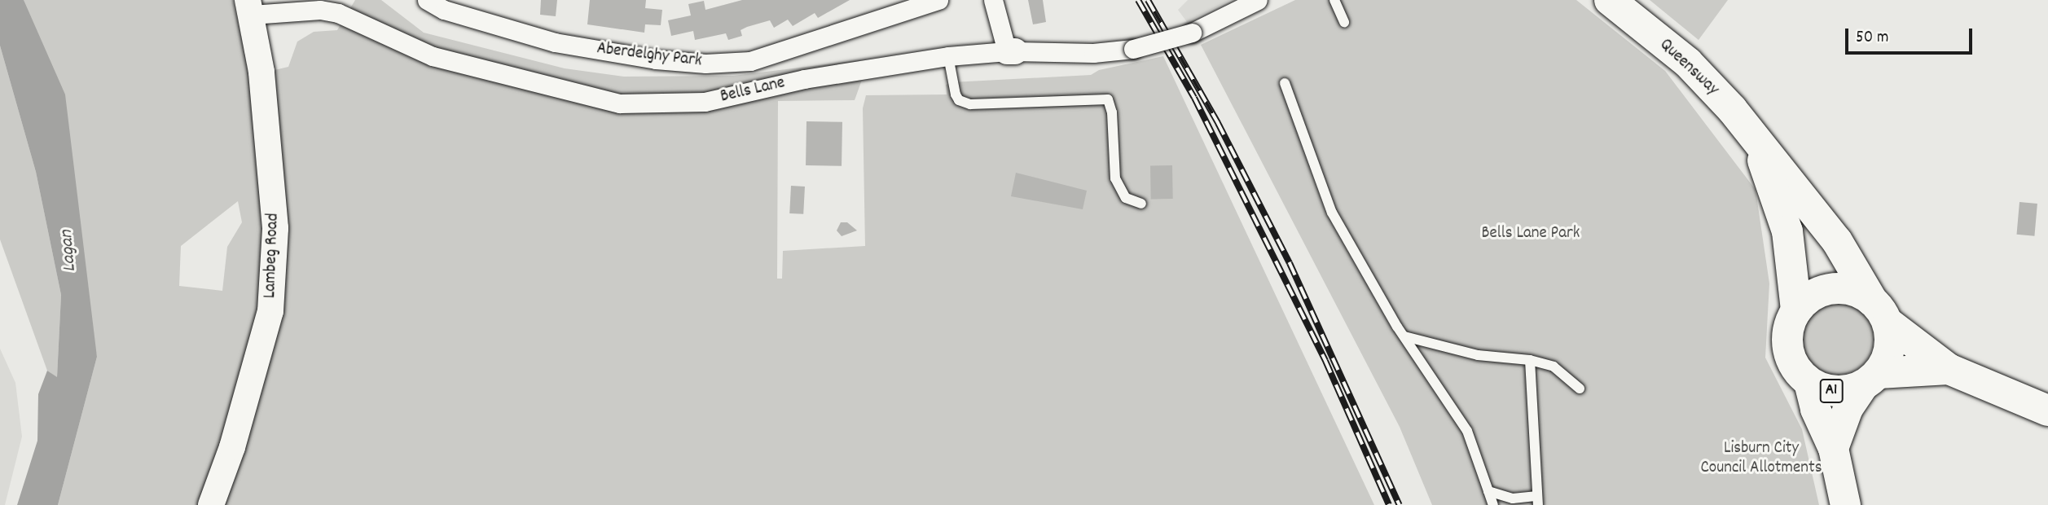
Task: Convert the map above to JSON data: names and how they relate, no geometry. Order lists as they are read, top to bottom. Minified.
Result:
{"streets":{"highway":["Queensway","A1"],"main road":["Lambeg Road"],"street":["Aberdelghy Park","Bells Lane"]},"crossings":[["Queensway","A1"],["Bells Lane","Lambeg Road"]],"water":["Lagan"],"parks":["Bells Lane Park","Lisburn City Council Allotments"],"scale_bar":"50 m"}
